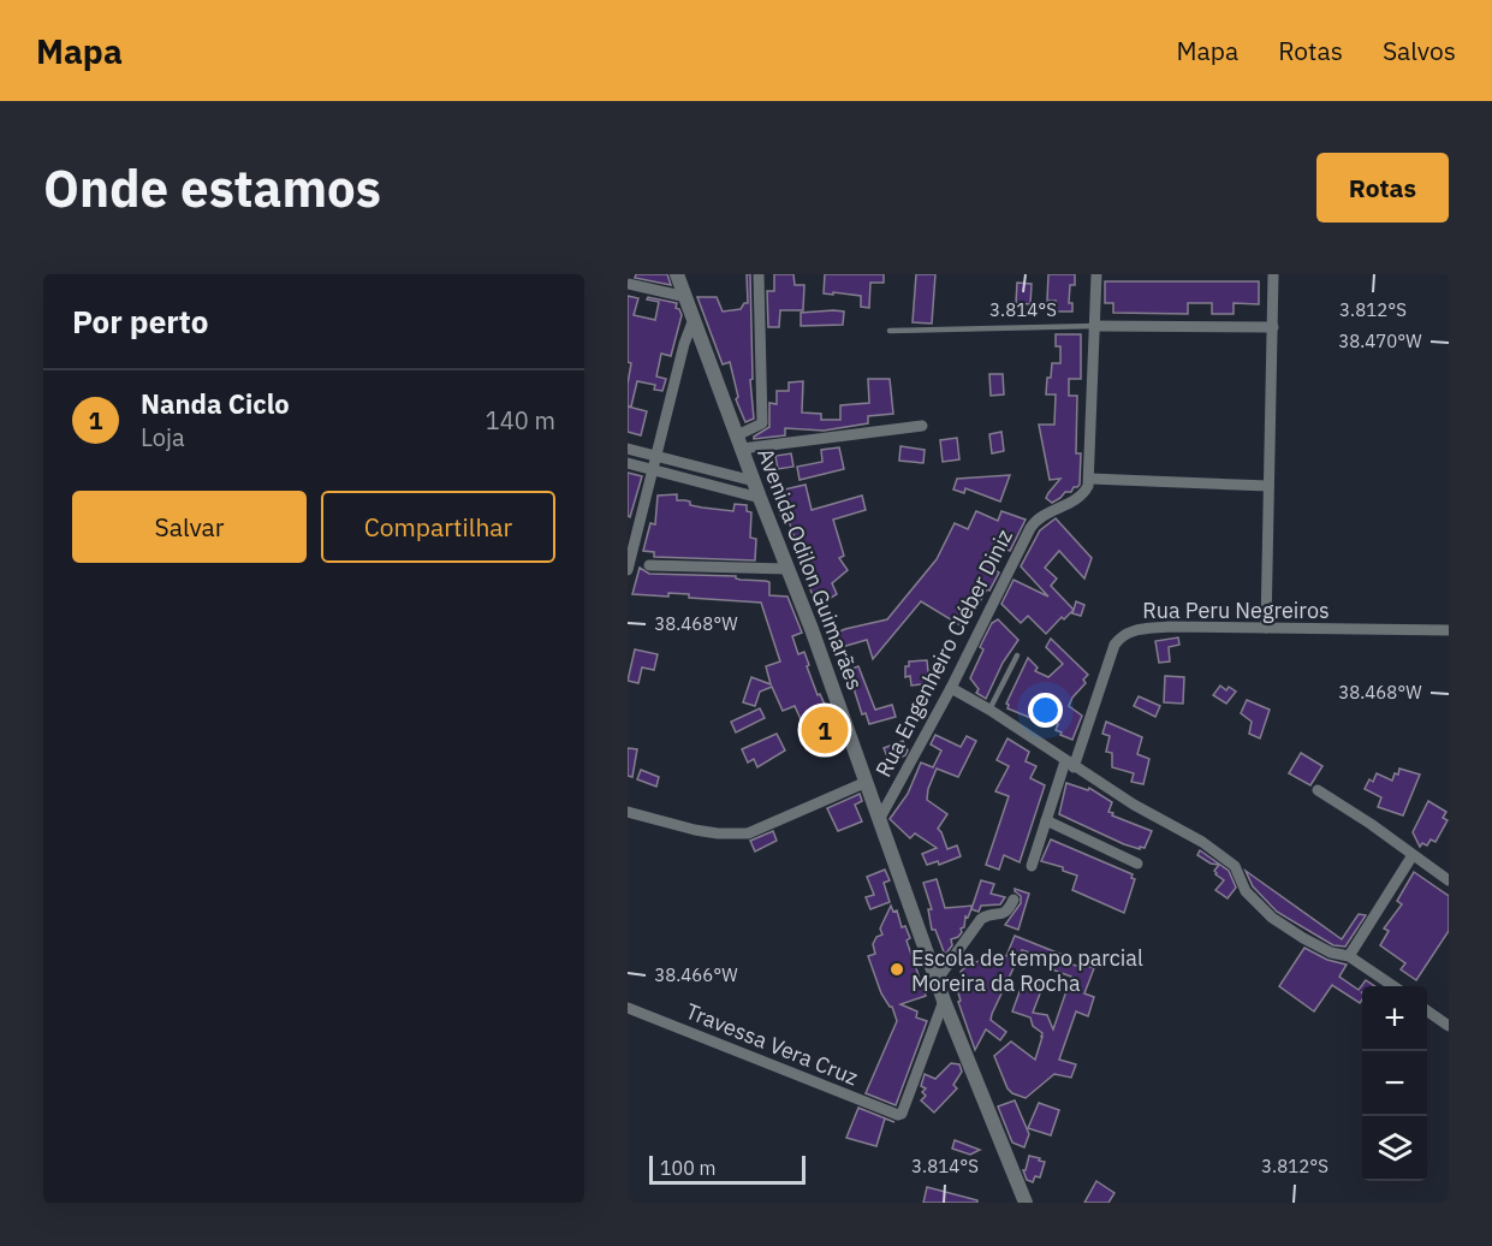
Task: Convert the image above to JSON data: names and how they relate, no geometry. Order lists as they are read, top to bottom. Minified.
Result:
{"streets":{"street":["Avenida Odilon Guimarães","Rua Peru Negreiros","Rua Engenheiro Cléber Diniz","Travessa Vera Cruz"]},"crossings":[["Avenida Odilon Guimarães","Rua Engenheiro Cléber Diniz"],["Avenida Odilon Guimarães","Travessa Vera Cruz"]],"places":["Escola de tempo parcial Moreira da Rocha"],"scale_bar":"100 m","page":{"header":"Mapa","nav":["Mapa","Rotas","Salvos"],"buttons":["Rotas",["Salvar","Compartilhar"]],"title":"Onde estamos","heading":"Por perto","list":[{"mark":"1","name":"Nanda Ciclo","note":"Loja","value":"140 m"}],"pins":"1","map_buttons":["+","−"],"scale":"100 m"},"coordinates":["3.814°S","3.812°S","38.470°W","38.468°W","38.466°W"]}
